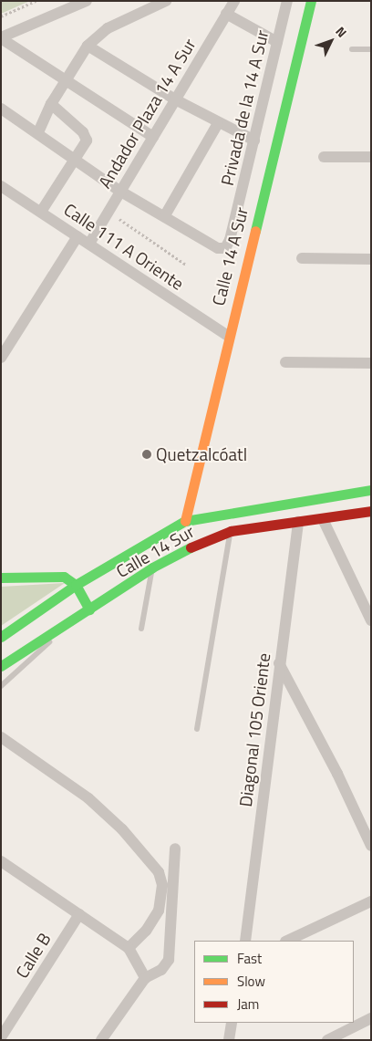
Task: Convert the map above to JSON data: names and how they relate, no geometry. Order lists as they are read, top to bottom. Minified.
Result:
{"streets":{"main road":["Calle 14 A Sur","Calle 14 Sur"],"street":["Privada de la 14 A Sur","Andador Plaza 14 A Sur","Calle 111 A Oriente","Diagonal 105 Oriente","Calle B"]},"crossings":[["Andador Plaza 14 A Sur","Calle 111 A Oriente"],["Calle 111 A Oriente","Calle 14 A Sur"],["Calle 14 A Sur","Calle 14 Sur"],["Calle 14 Sur","Diagonal 105 Oriente"]],"places":["Quetzalcóatl"],"legend":["Fast","Slow","Jam"],"north":"top right"}
